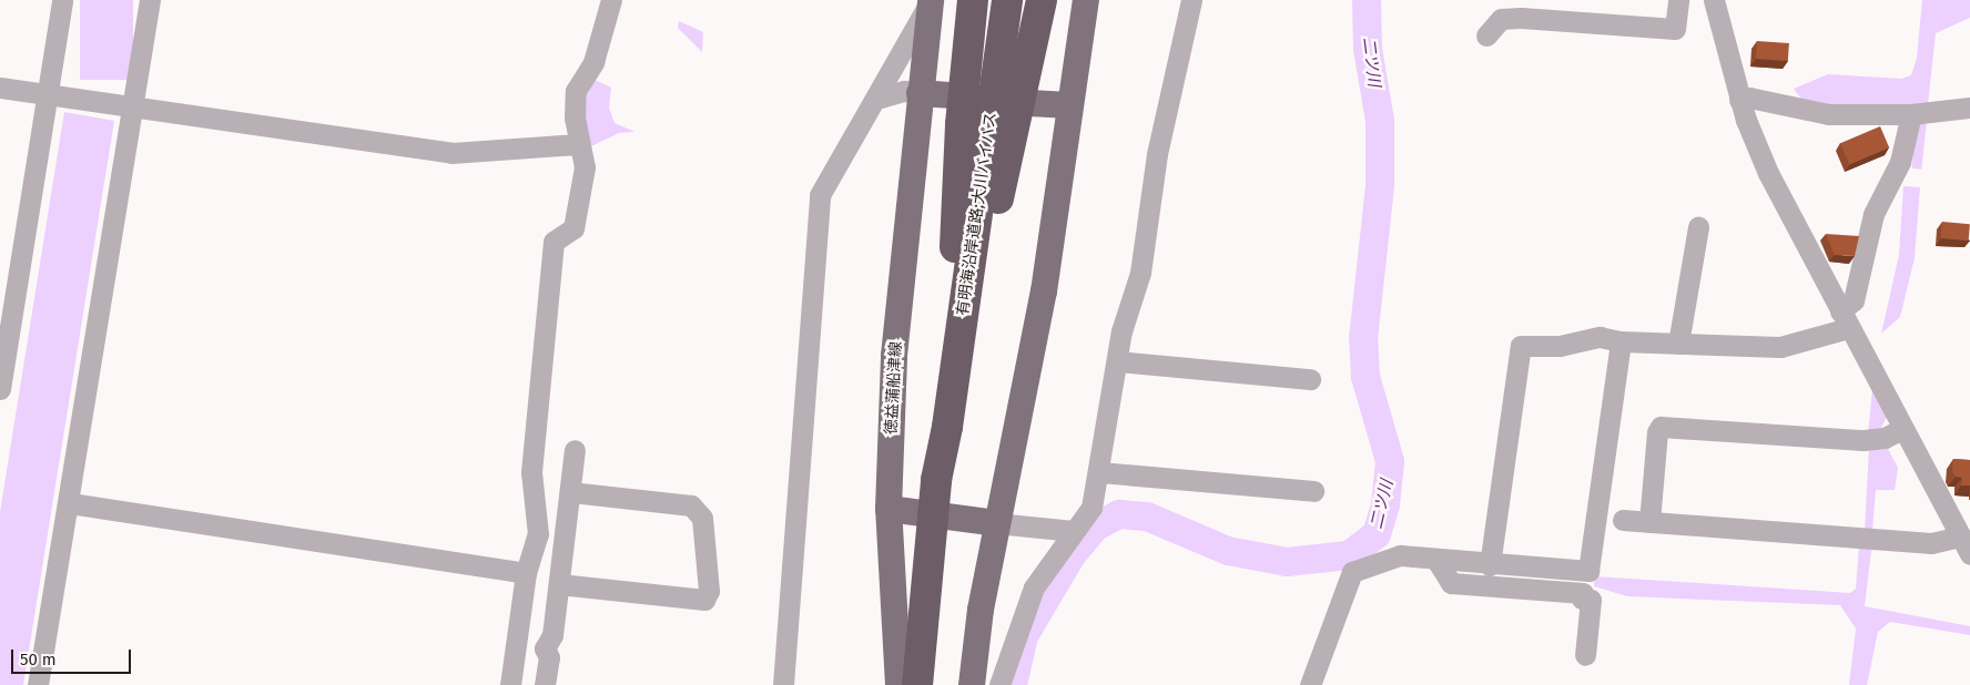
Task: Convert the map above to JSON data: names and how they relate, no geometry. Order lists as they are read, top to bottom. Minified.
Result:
{"streets":{"highway":["有明海沿岸道路;大川バイパス"],"main road":["徳益蒲船津線"]},"water":["二ツ川"],"scale_bar":"50 m"}
